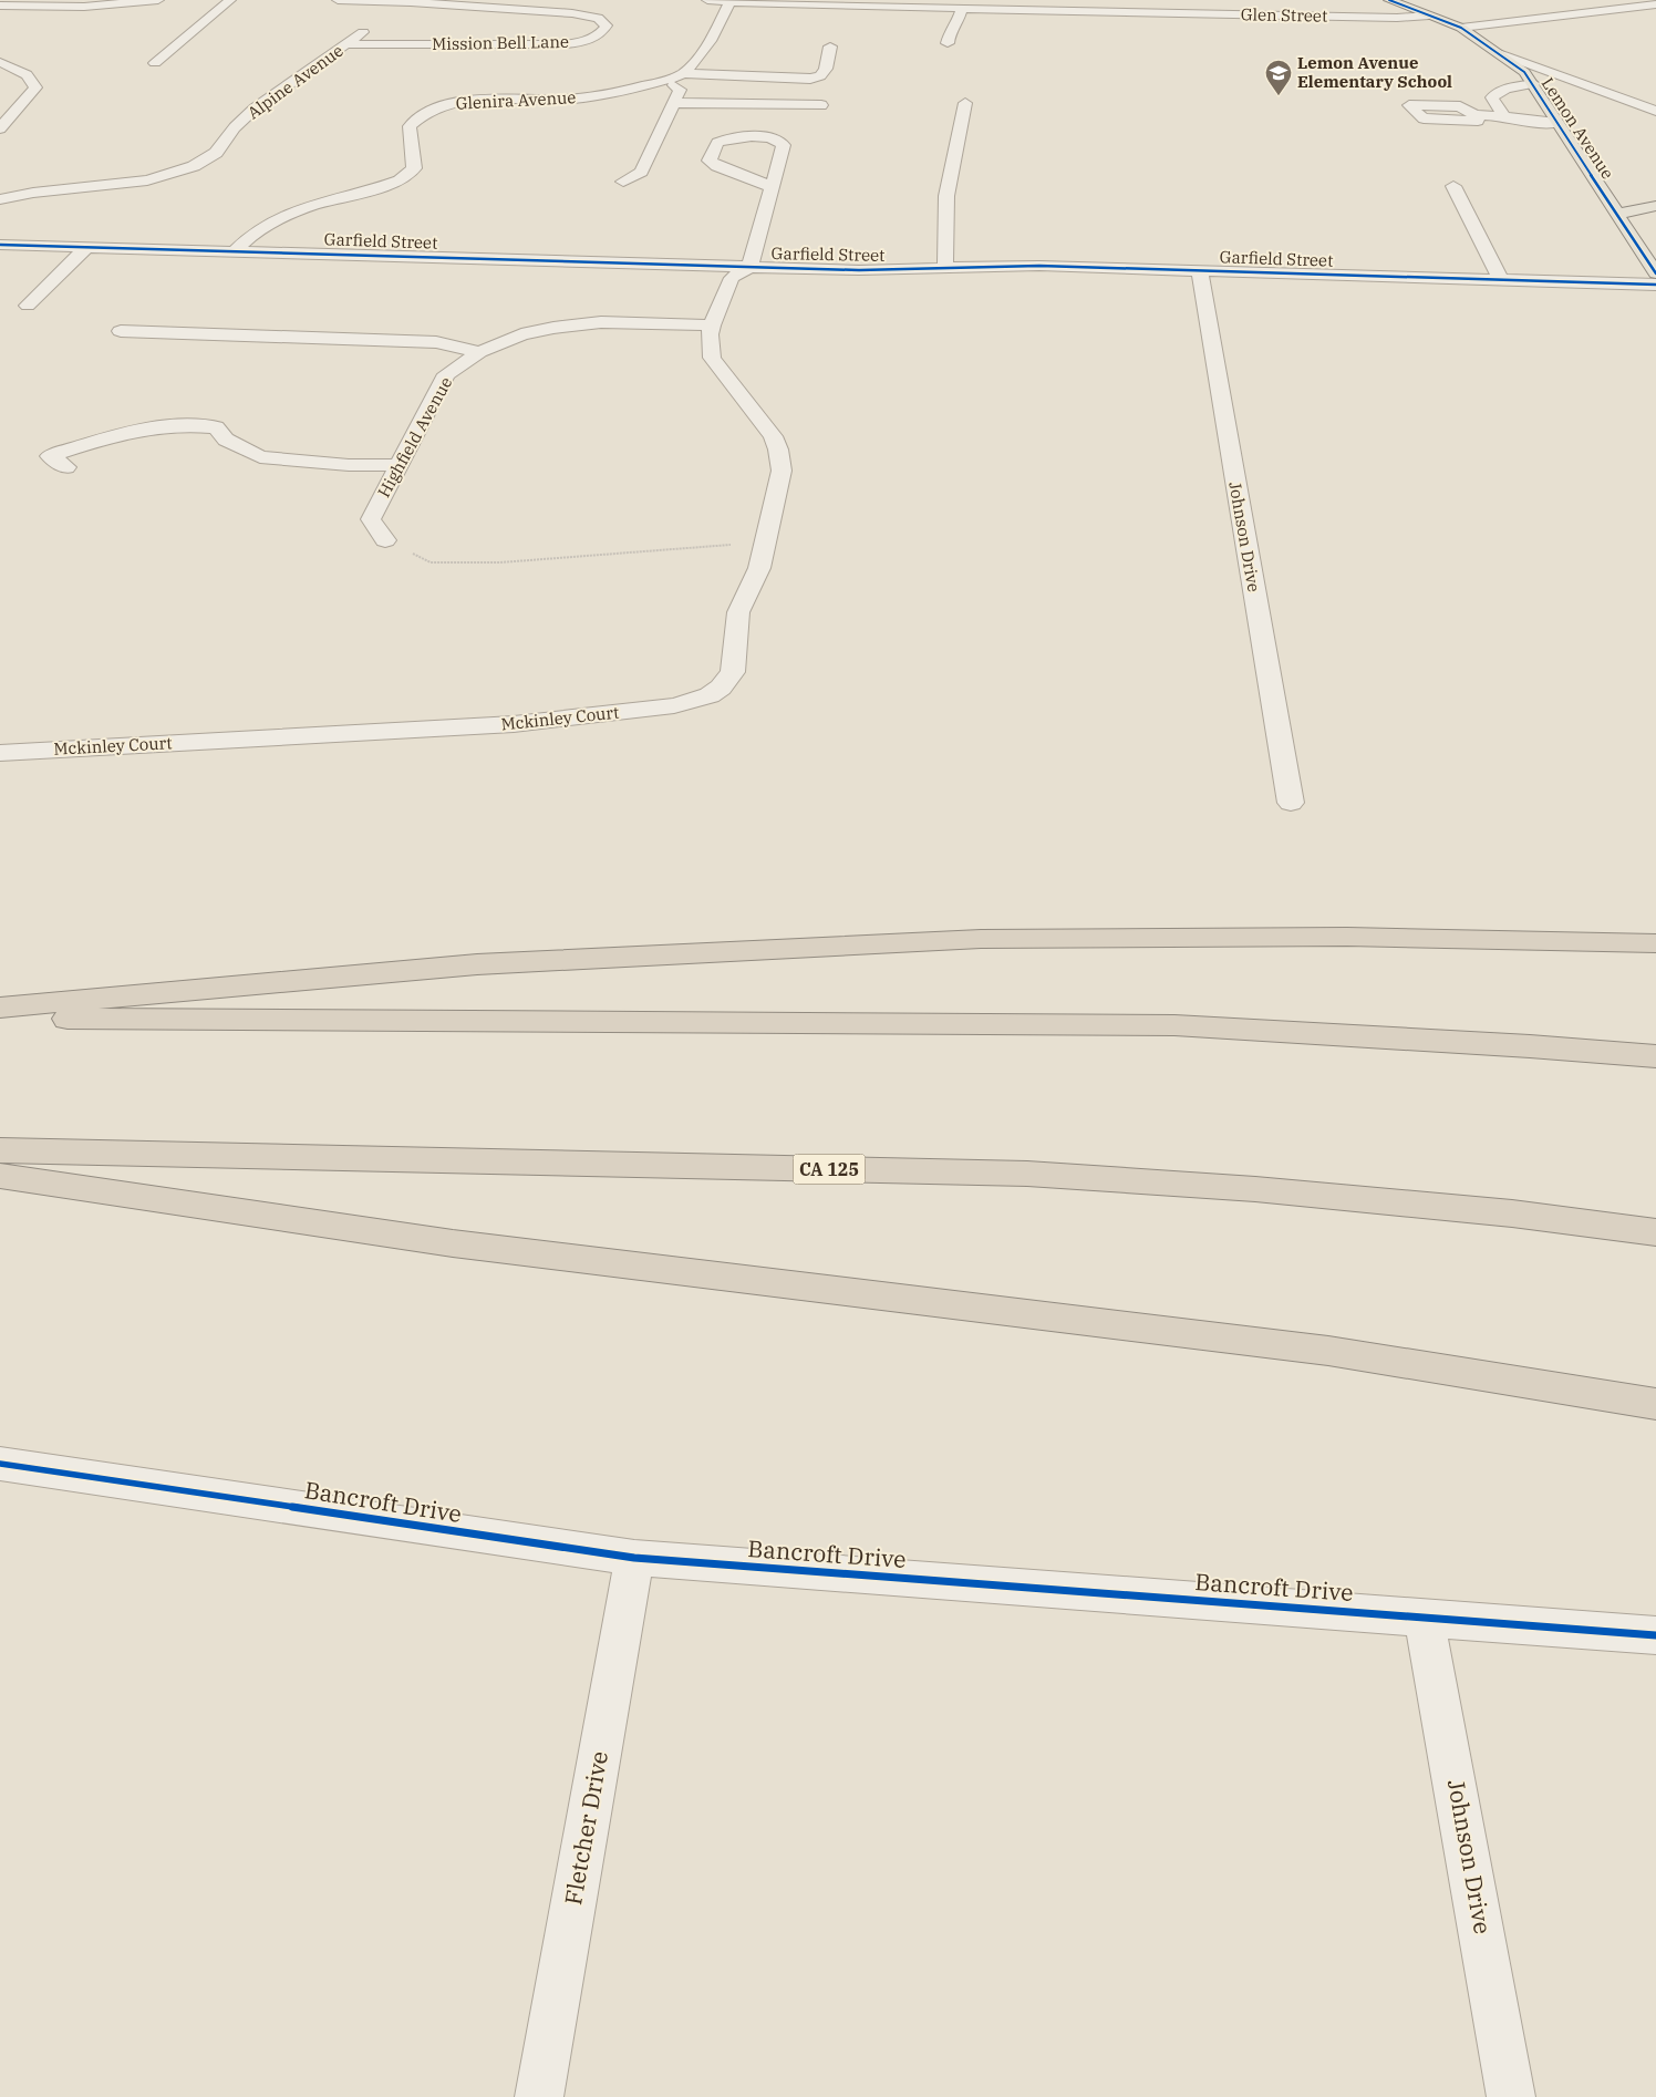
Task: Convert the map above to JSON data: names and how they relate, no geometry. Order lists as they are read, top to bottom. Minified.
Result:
{"streets":{"highway":["CA 125"],"main road":["Lemon Avenue"],"street":["Glen Street","Mission Bell Lane","Alpine Avenue","Glenira Avenue","Garfield Street","Highfield Avenue","Johnson Drive","Mckinley Court","Bancroft Drive","Fletcher Drive"]},"crossings":[["Glen Street","Glenira Avenue"],["Glen Street","Lemon Avenue"],["Mission Bell Lane","Alpine Avenue"],["Glenira Avenue","Garfield Street"],["Garfield Street","Johnson Drive"],["Highfield Avenue","Mckinley Court"],["Johnson Drive","Bancroft Drive"],["Bancroft Drive","Fletcher Drive"]],"places":{"school or university":["Lemon Avenue Elementary School"]}}
